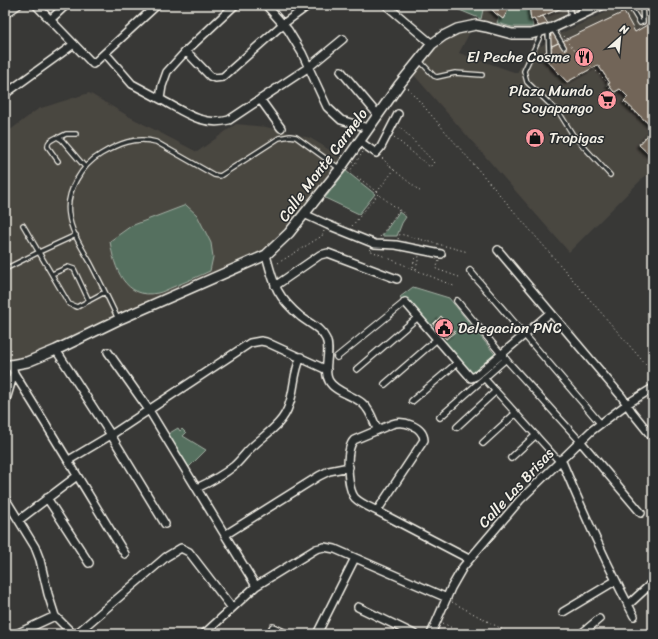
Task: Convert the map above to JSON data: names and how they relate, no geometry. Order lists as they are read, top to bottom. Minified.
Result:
{"streets":{"street":["Calle Monte Carmelo","Calle Las Brisas"]},"places":{"restaurant":["El Peche Cosme"],"supermarket":["Plaza Mundo Soyapango"],"shop":["Tropigas"],"public building":["Delegacion PNC"]},"north":"top right"}
